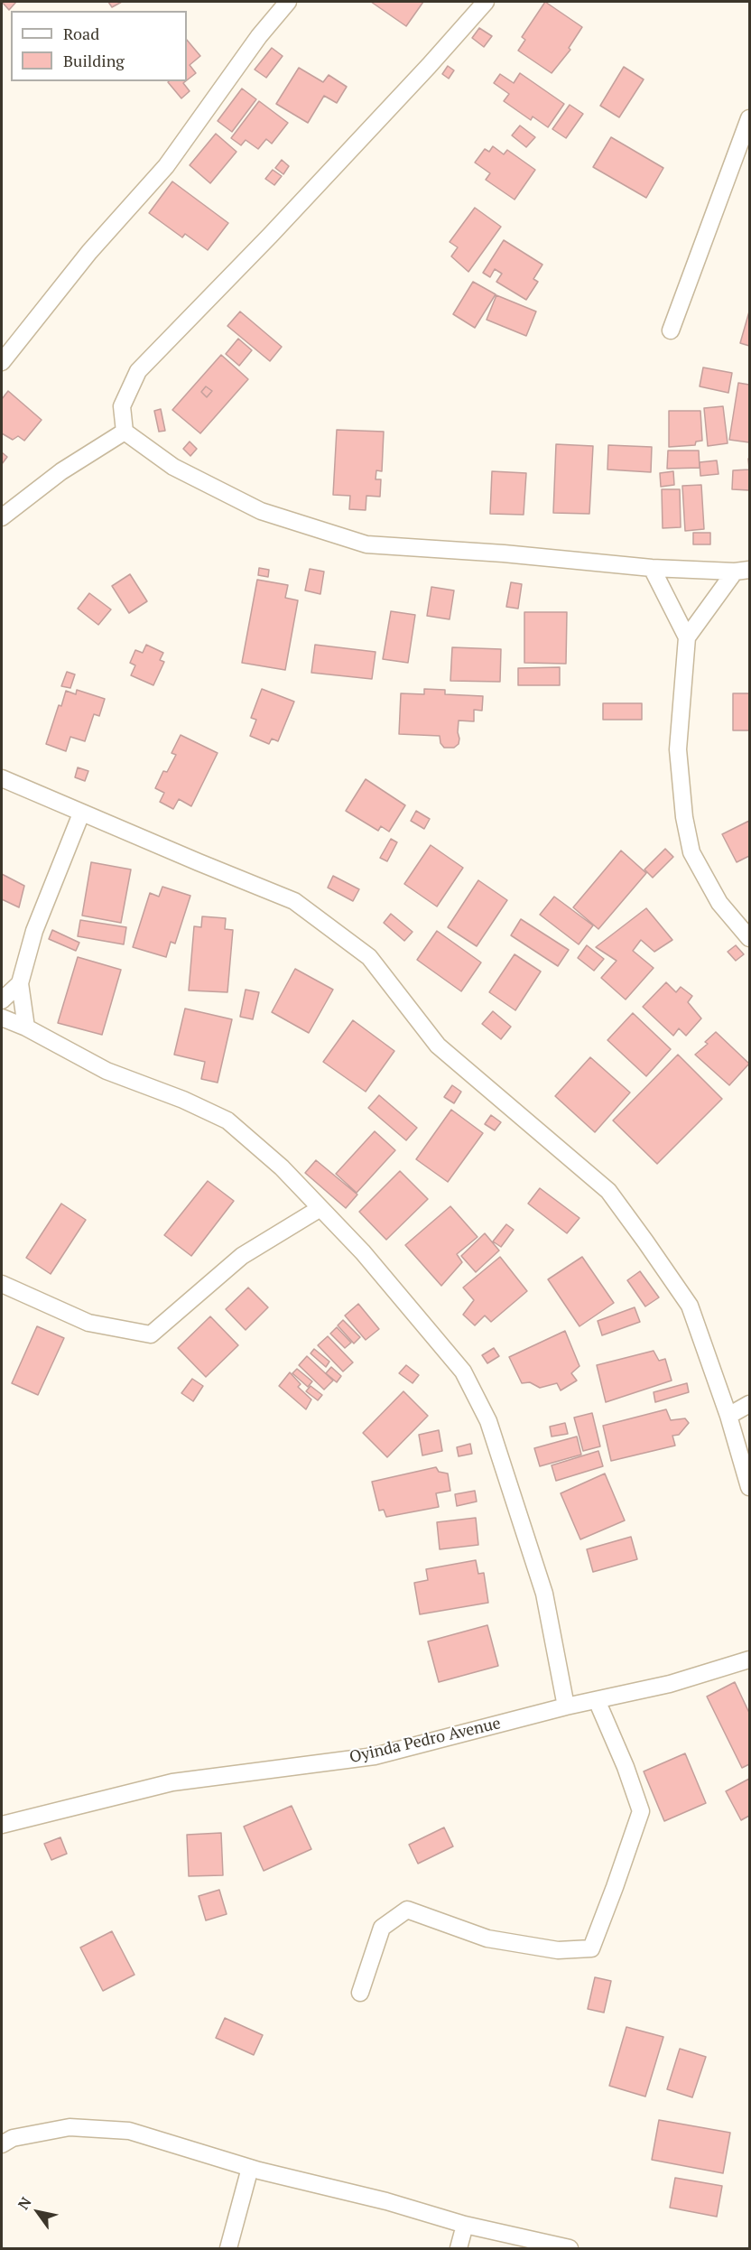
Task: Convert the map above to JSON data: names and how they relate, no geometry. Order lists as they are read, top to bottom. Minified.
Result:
{"streets":{"street":["Oyinda Pedro Avenue"]},"legend":["Road","Building"],"north":"top left"}
